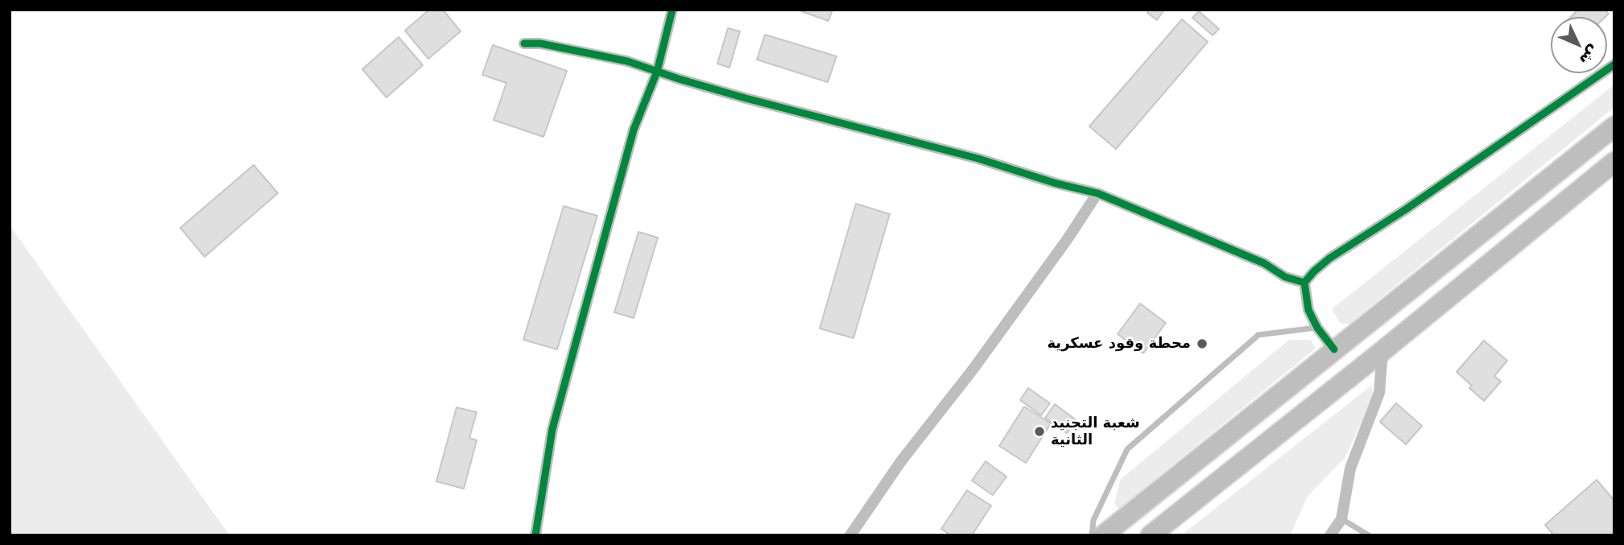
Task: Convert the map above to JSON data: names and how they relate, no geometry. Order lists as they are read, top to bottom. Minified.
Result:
{"places":["محطة وقود عسكرية","شعبة التجنيد الثانية"],"north":"bottom right"}
